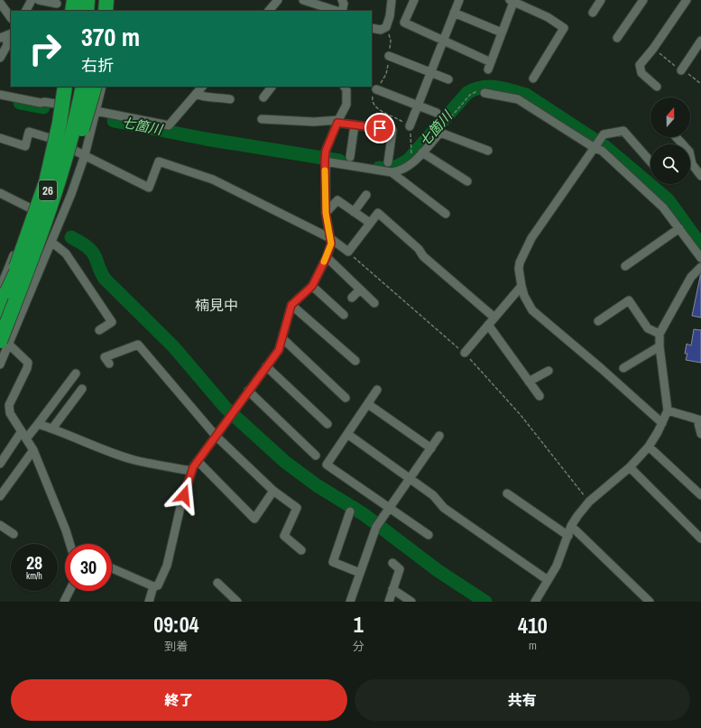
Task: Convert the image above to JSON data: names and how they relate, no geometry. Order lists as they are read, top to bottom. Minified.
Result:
{"streets":{"highway":["26"]},"districts":["楠見中"],"water":["七箇川"],"north":"top","page":{"turn":["370 m","右折"],"speed":"28 km/h","limit":"30","eta":["09:04","到着","1","分","410","m"],"buttons":["終了","共有"]}}
